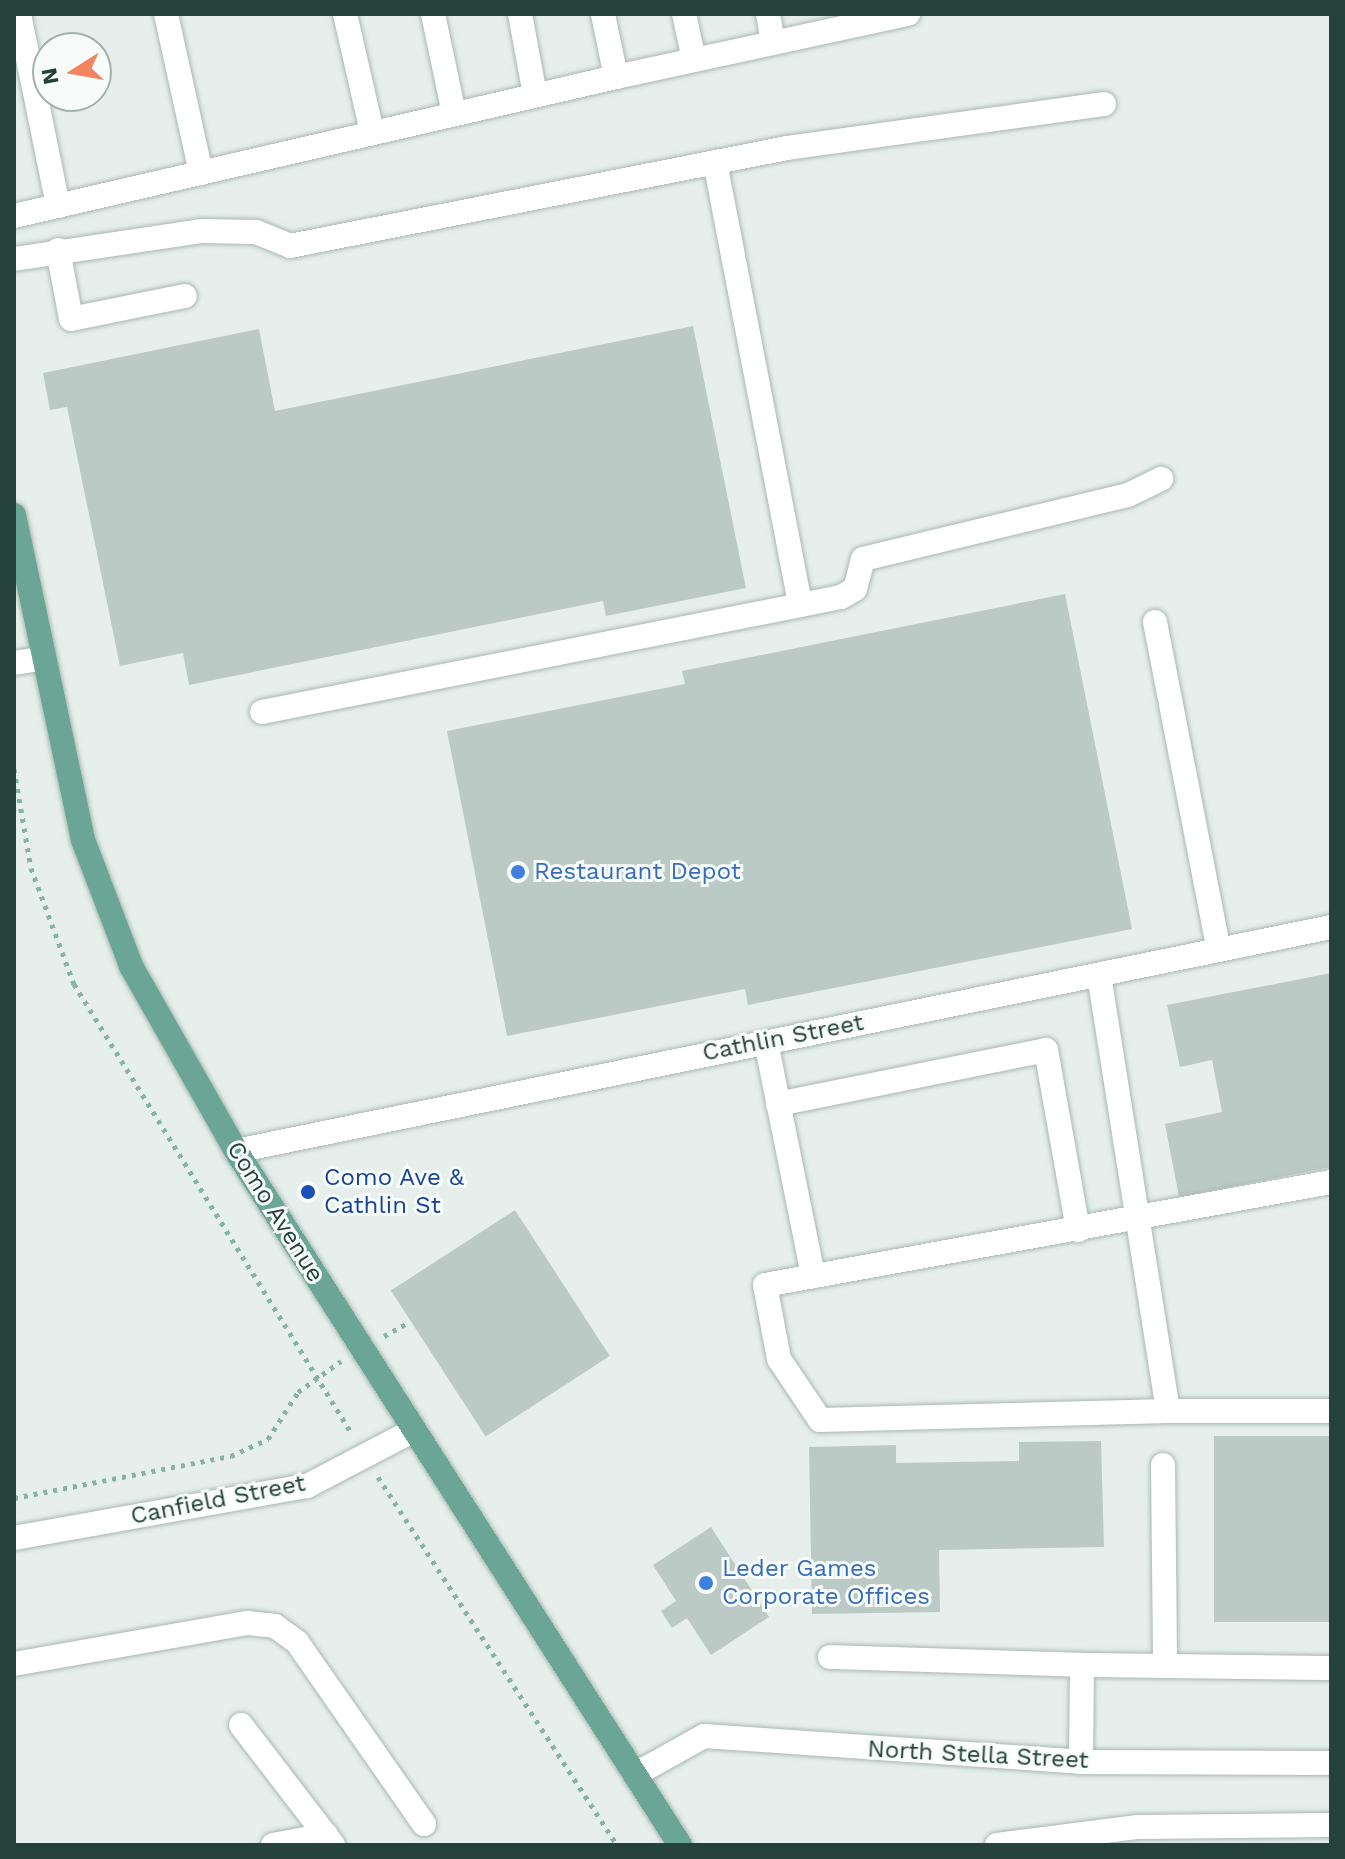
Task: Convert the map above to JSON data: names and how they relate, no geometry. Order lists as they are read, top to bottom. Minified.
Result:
{"streets":{"main road":["Como Avenue"],"street":["Cathlin Street","Canfield Street","North Stella Street"]},"crossings":[["Cathlin Street","Como Avenue"],["Como Avenue","Canfield Street"],["Como Avenue","North Stella Street"]],"places":["Restaurant Depot","Como Ave & Cathlin St","Leder Games Corporate Offices"],"north":"left"}
